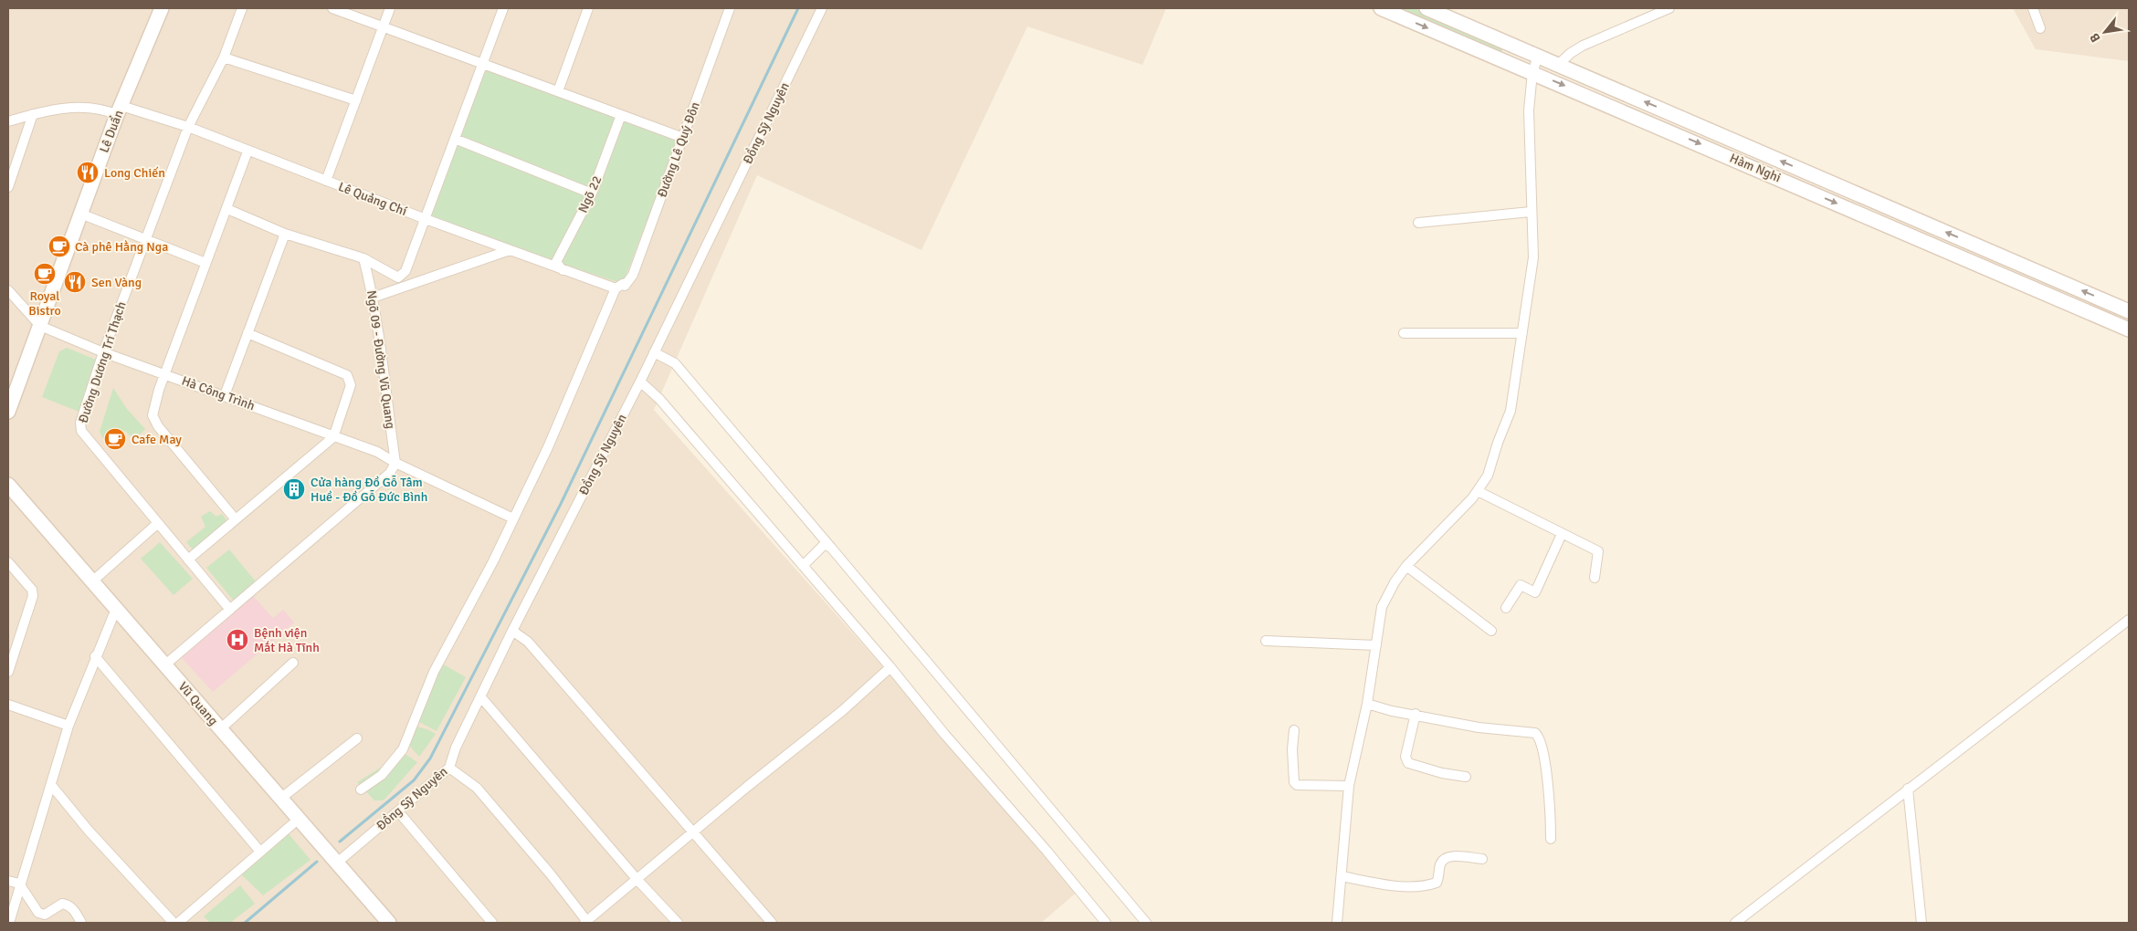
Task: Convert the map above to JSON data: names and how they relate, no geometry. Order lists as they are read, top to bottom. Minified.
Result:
{"streets":{"main road":["Lê Duẩn","Hàm Nghi","Vũ Quang"],"street":["Đồng Sỹ Nguyên","Đường Lê Quý Đôn","Ngõ 22","Lê Quảng Chí","Ngõ 09 - Đường Vũ Quang","Đường Dương Trí Thạch","Hà Công Trình"]},"crossings":[["Đồng Sỹ Nguyên","Vũ Quang"],["Lê Duẩn","Lê Quảng Chí"],["Lê Duẩn","Hà Công Trình"],["Đường Lê Quý Đôn","Lê Quảng Chí"],["Đường Lê Quý Đôn","Hà Công Trình"],["Ngõ 22","Lê Quảng Chí"],["Lê Quảng Chí","Đường Dương Trí Thạch"],["Ngõ 09 - Đường Vũ Quang","Hà Công Trình"],["Đường Dương Trí Thạch","Hà Công Trình"]],"places":{"restaurant":["Long Chiến","Sen Vàng"],"cafe":["Cà phê Hằng Nga","Royal Bistro","Cafe May"],"building":["Cửa hàng Đồ Gỗ Tâm Huề - Đồ Gỗ Đức Bình"],"hospital":["Bệnh viện Mắt Hà Tĩnh"]},"north":"bottom left"}
